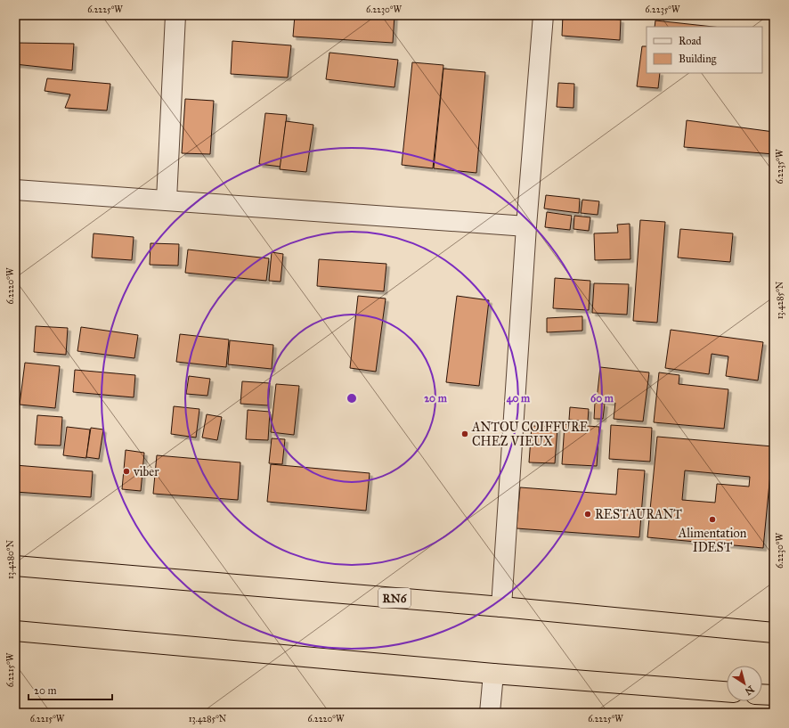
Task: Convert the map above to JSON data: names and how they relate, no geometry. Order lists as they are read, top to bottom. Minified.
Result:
{"streets":{"highway":["RN6"]},"places":["ANTOU COIFFURE CHEZ VIEUX","viber","RESTAURANT","Alimentation IDEST"],"legend":["Road","Building"],"scale_bar":"20 m","north":"bottom right","coordinates":["6.2225°W","6.2230°W","6.2235°W","6.2220°W","13.4285°N","13.4280°N","6.2215°W"],"rings":["20 m","40 m","60 m"]}
